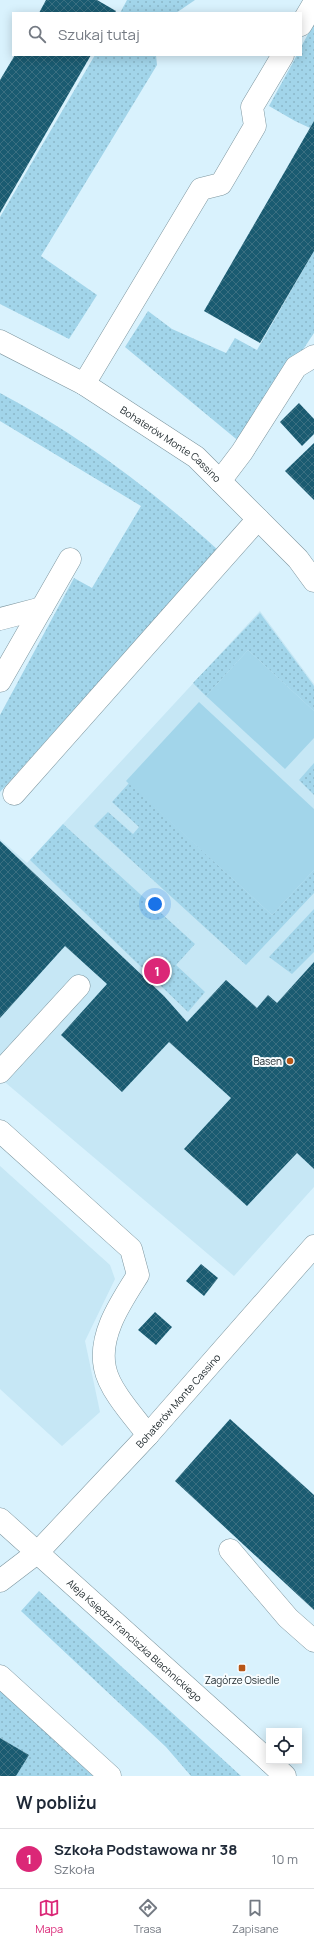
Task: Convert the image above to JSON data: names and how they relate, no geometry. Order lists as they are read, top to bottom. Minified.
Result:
{"streets":{"street":["Bohaterów Monte Cassino","Aleja Księdza Franciszka Blachnickiego"]},"crossings":[["Bohaterów Monte Cassino","Aleja Księdza Franciszka Blachnickiego"]],"places":{"other":["Basen"],"transit":["Zagórze Osiedle"]},"page":{"search":"Szukaj tutaj","pins":"1","heading":"W pobliżu","list":[{"mark":"1","name":"Szkoła Podstawowa nr 38","note":"Szkoła","value":"10 m"}],"nav":["Mapa","Trasa","Zapisane"]}}
